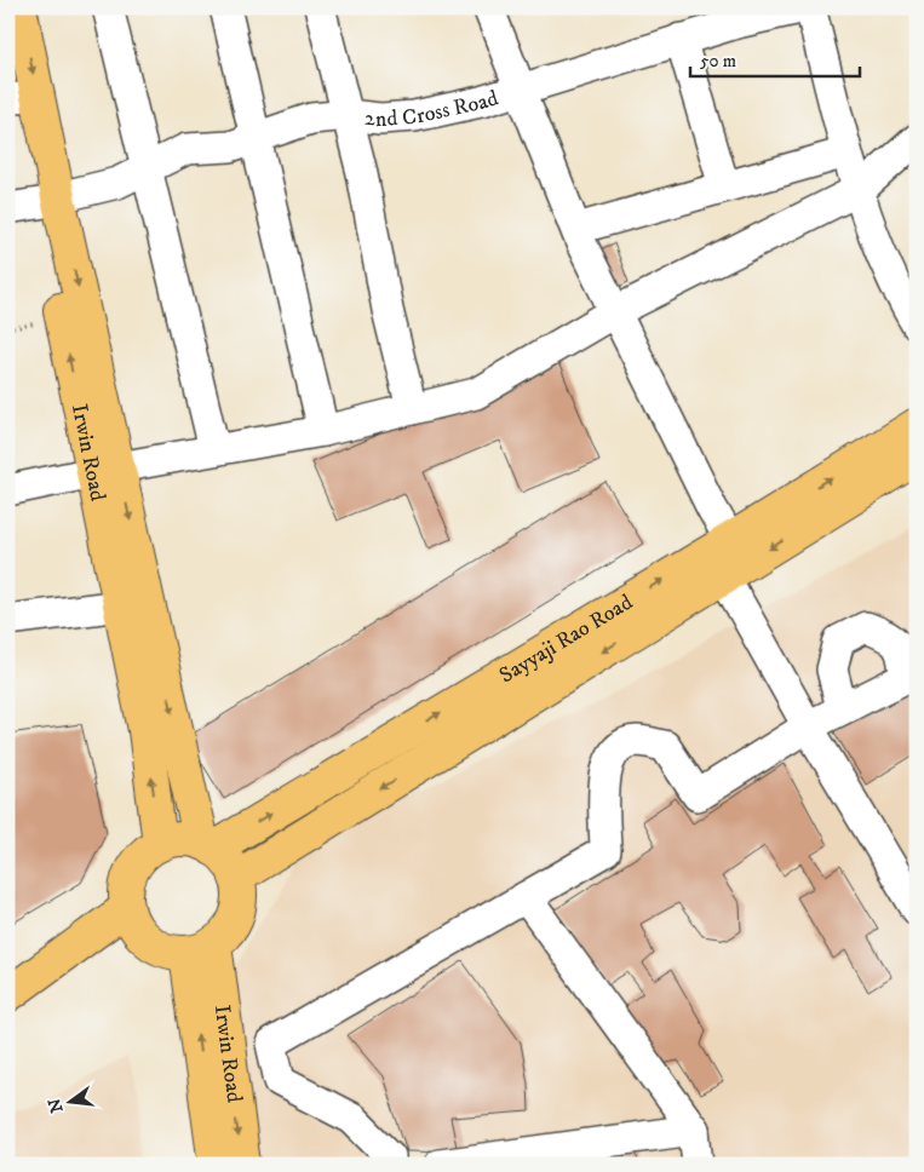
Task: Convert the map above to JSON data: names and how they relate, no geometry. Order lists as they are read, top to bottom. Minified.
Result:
{"streets":{"main road":["Irwin Road","Sayyaji Rao Road"],"street":["2nd Cross Road"]},"crossings":[["2nd Cross Road","Irwin Road"],["Irwin Road","Sayyaji Rao Road"]],"scale_bar":"50 m","north":"left"}
